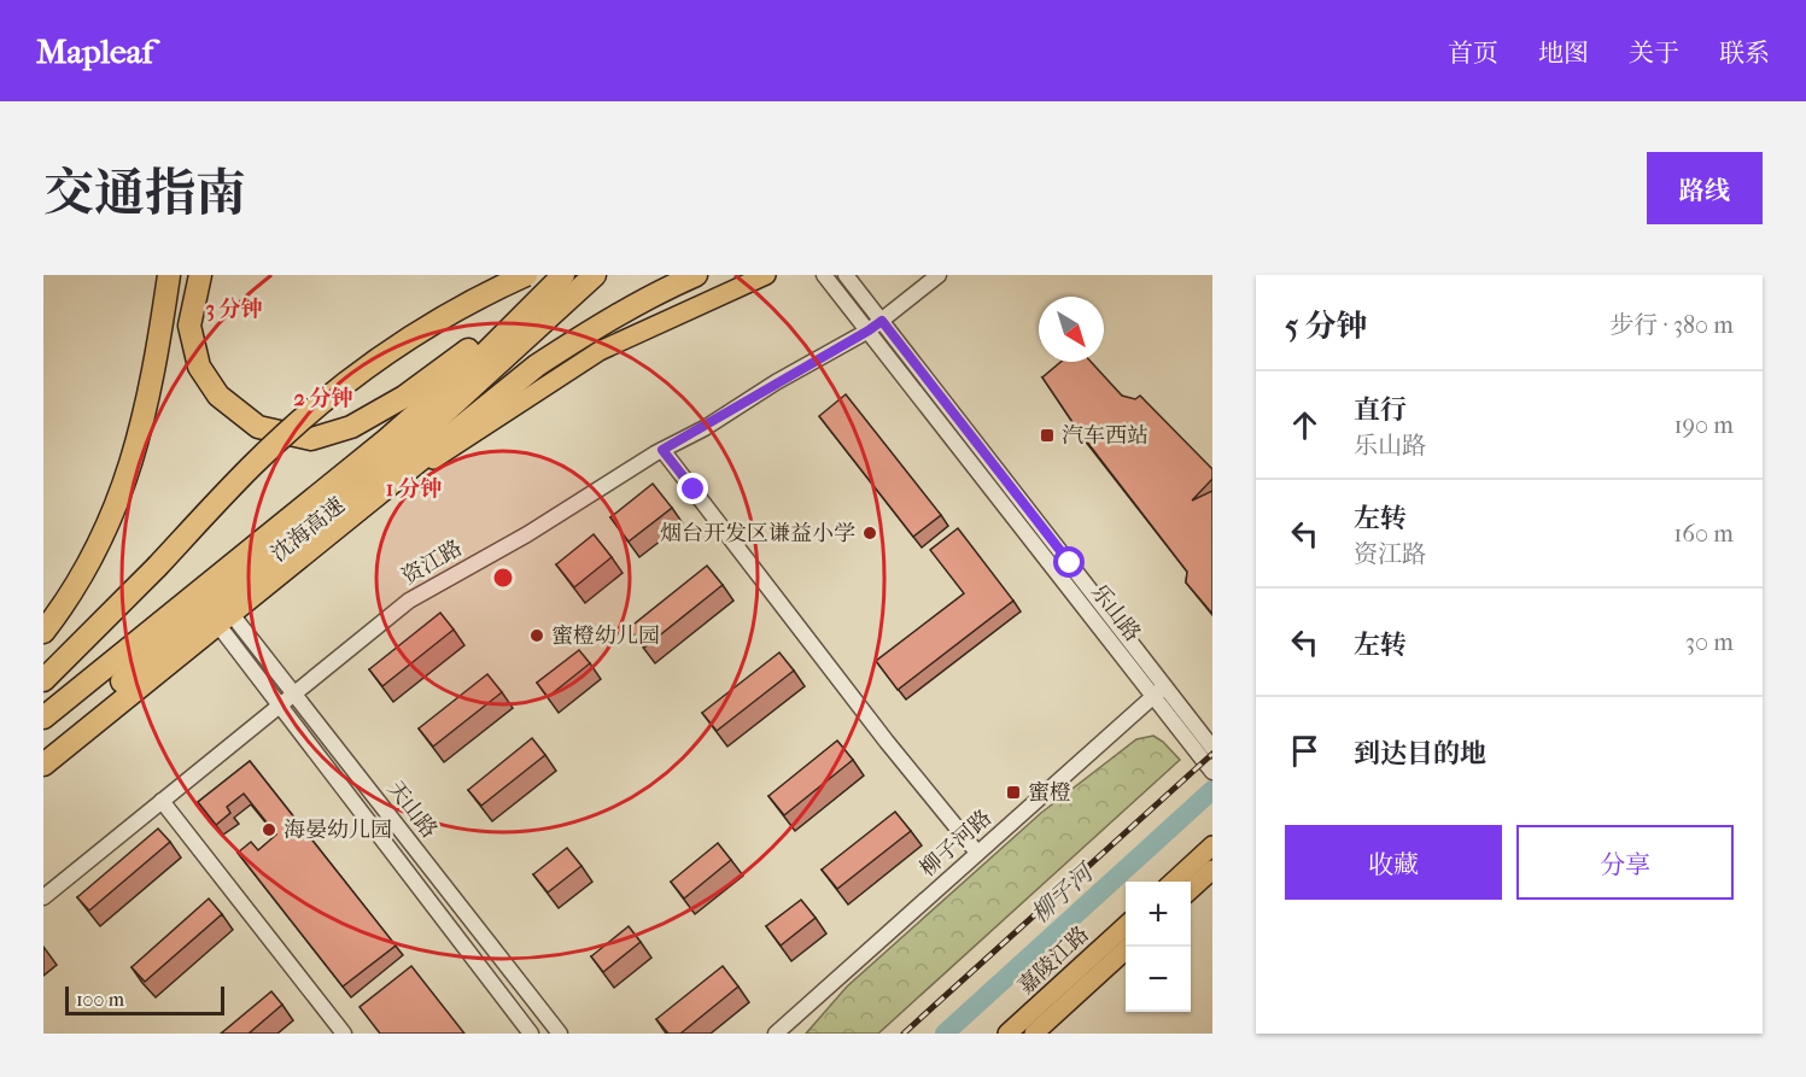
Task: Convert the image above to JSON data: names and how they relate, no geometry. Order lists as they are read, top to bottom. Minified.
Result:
{"streets":{"highway":["沈海高速"],"main road":["嘉陵江路"],"street":["资江路","乐山路","天山路","柳子河路"]},"crossings":[["资江路","乐山路"],["资江路","天山路"],["乐山路","柳子河路"]],"water":["柳子河"],"places":{"transit":["汽车西站","蜜橙"],"other":["烟台开发区谦益小学","蜜橙幼儿园","海晏幼儿园"]},"scale_bar":"100 m","north":"bottom right","page":{"header":"Mapleaf","nav":["首页","地图","关于","联系"],"title":"交通指南","buttons":["路线",["收藏","分享"]],"heading":["5 分钟","步行 · 380 m"],"list":[["直行","乐山路","190 m"],["左转","资江路","160 m"],["左转","30 m"],"到达目的地"],"map_buttons":["+","−"],"scale":"100 m"},"rings":["3 分钟","2 分钟","1 分钟"]}
